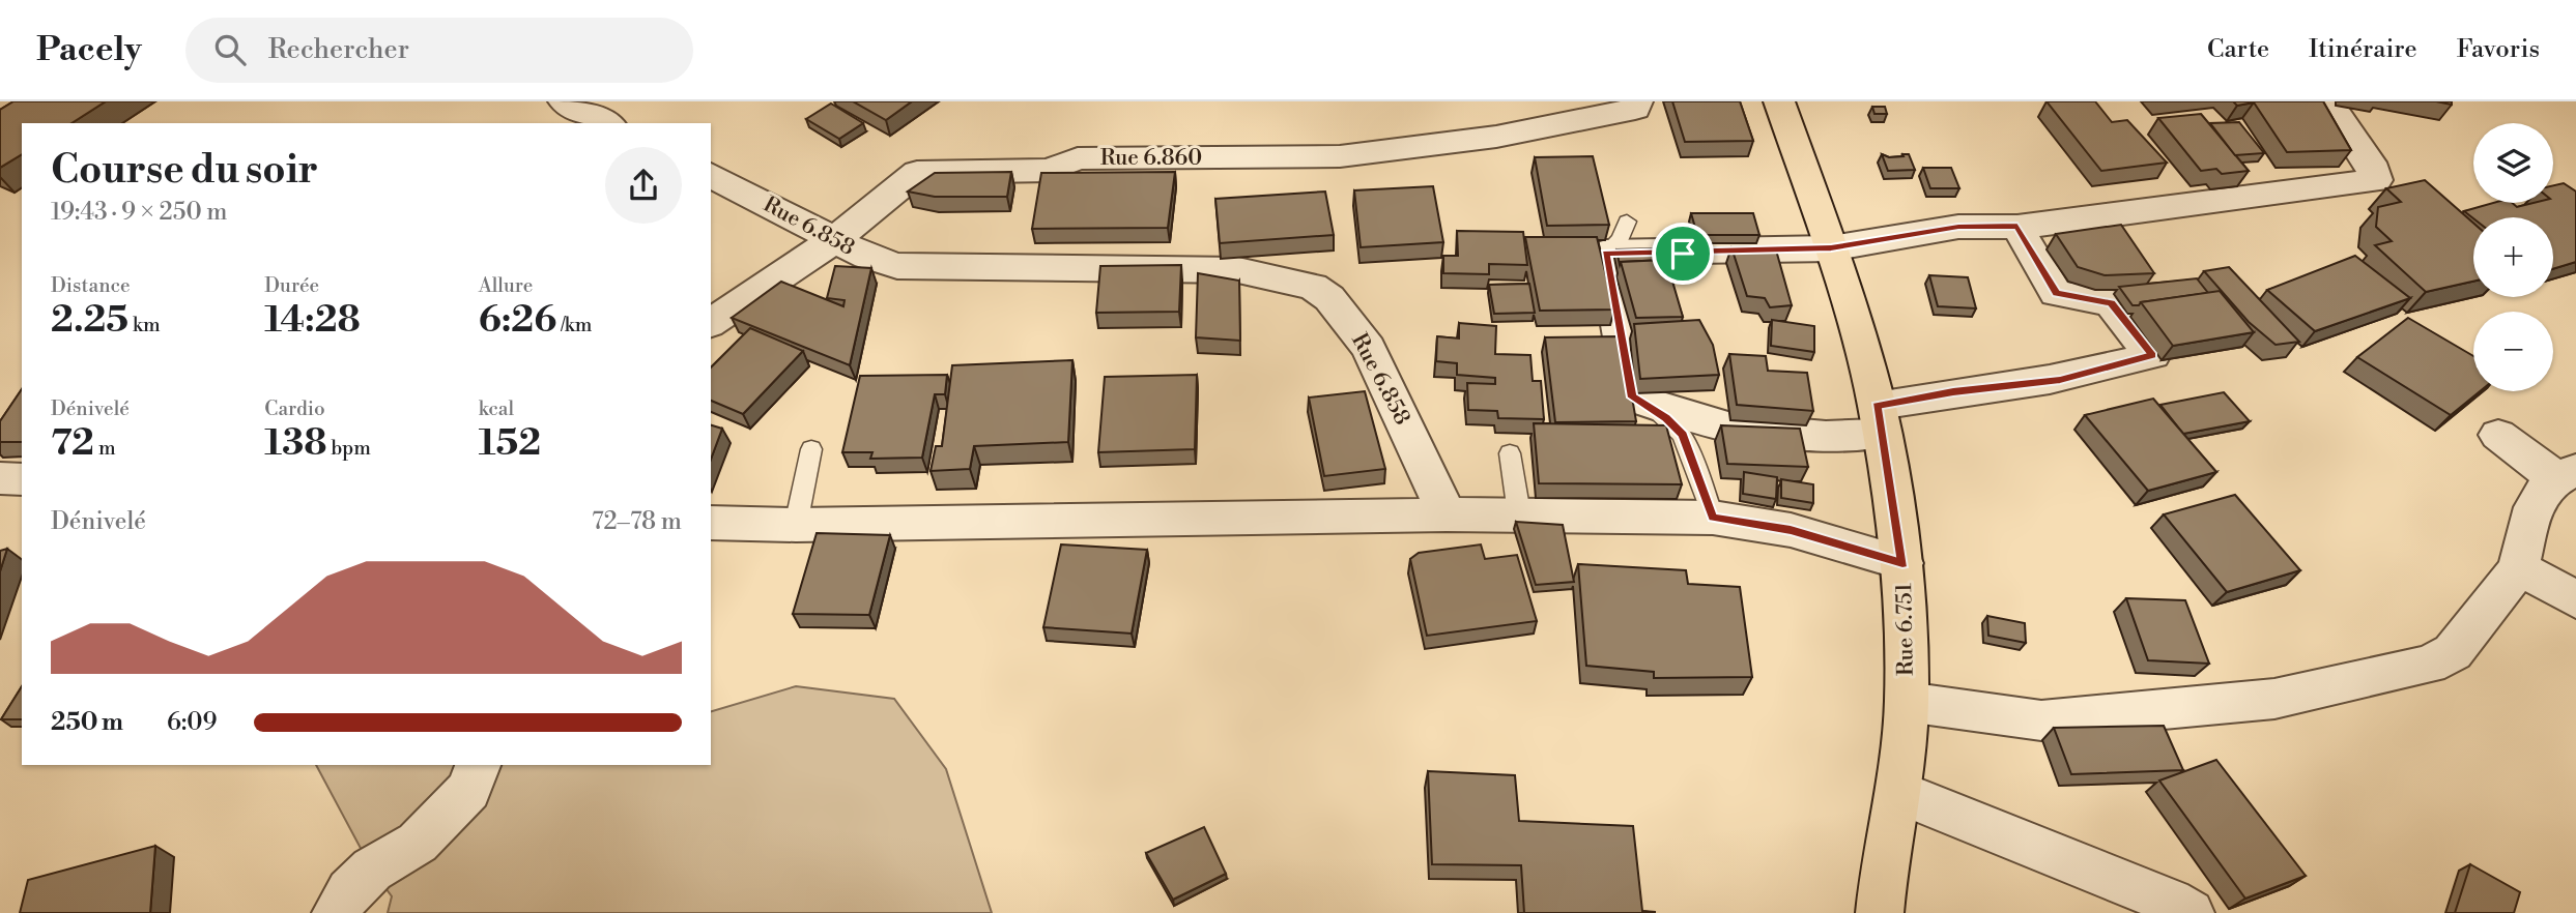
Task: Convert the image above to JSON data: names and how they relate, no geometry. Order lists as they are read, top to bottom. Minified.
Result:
{"streets":{"main road":["Rue 6.751"],"street":["Rue 6.860","Rue 6.858"]},"crossings":[["Rue 6.860","Rue 6.858"]],"page":{"header":"Pacely","search":"Rechercher","nav":["Carte","Itinéraire","Favoris"],"map_buttons":["+","−"],"heading":["Course du soir","19:43 · 9 × 250 m"],"stats":[["Distance","2.25 km"],["Durée","14:28"],["Allure","6:26 /km"],["Dénivelé","72 m"],["Cardio","138 bpm"],["kcal","152"]],"chart":["Dénivelé","72–78 m"],"list":[{"name":"250 m","note":"6:09"}]}}
